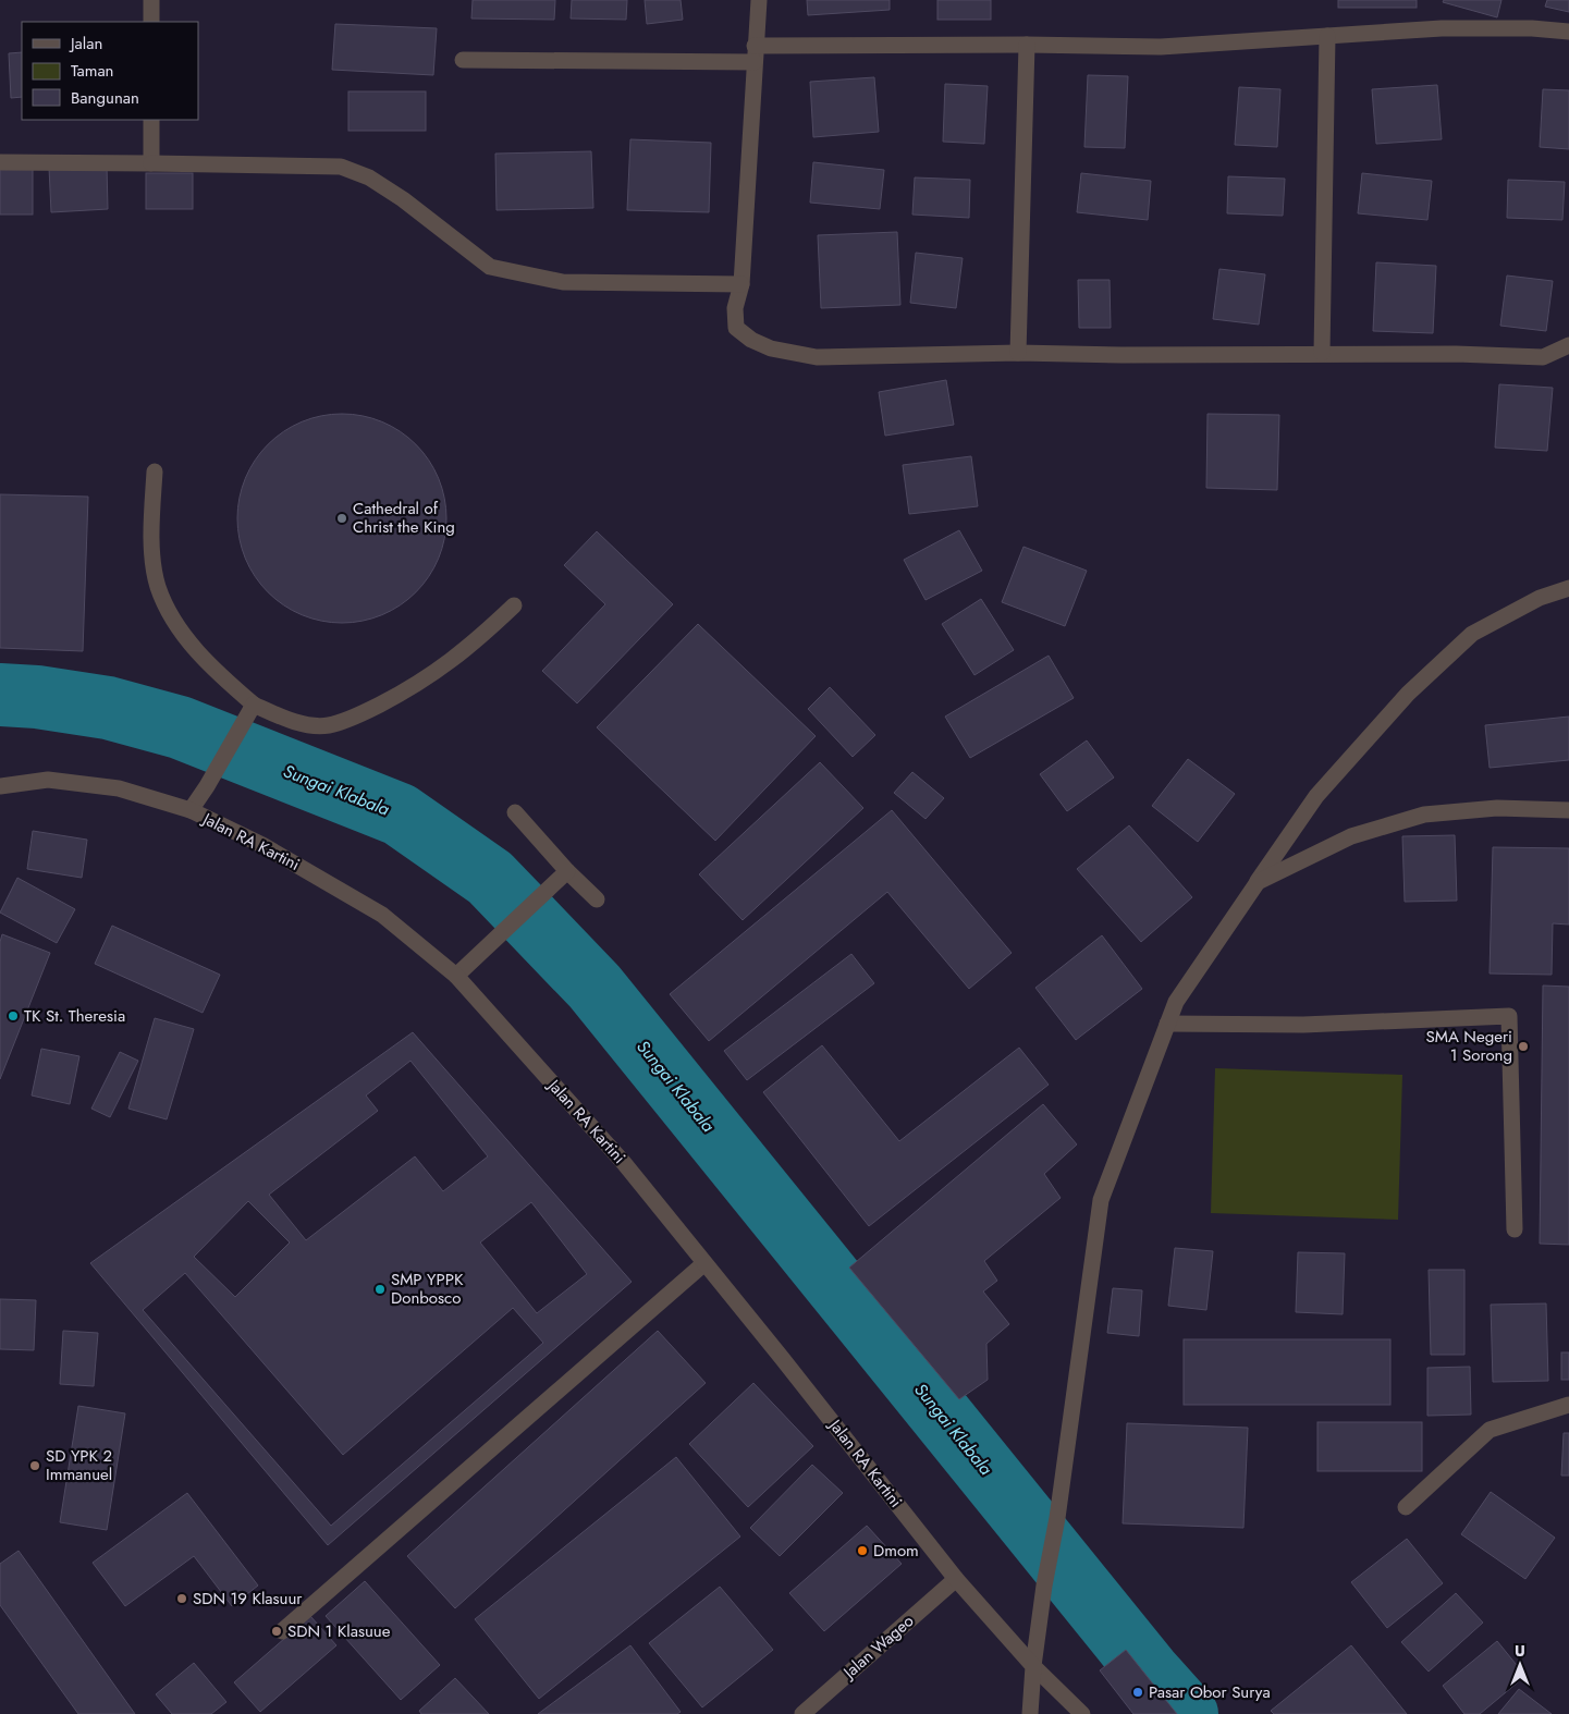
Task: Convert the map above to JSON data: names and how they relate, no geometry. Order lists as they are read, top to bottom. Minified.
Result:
{"streets":{"street":["Jalan RA Kartini","Jalan Wageo"]},"crossings":[["Jalan RA Kartini","Jalan Wageo"]],"water":["Sungai Klabala"],"places":["Cathedral of Christ the King","TK St. Theresia","SMA Negeri 1 Sorong","SMP YPPK Donbosco","SD YPK 2 Immanuel","Dmom","SDN 19 Klasuur","SDN 1 Klasuue","Pasar Obor Surya"],"legend":["Jalan","Taman","Bangunan"],"north":"top"}
